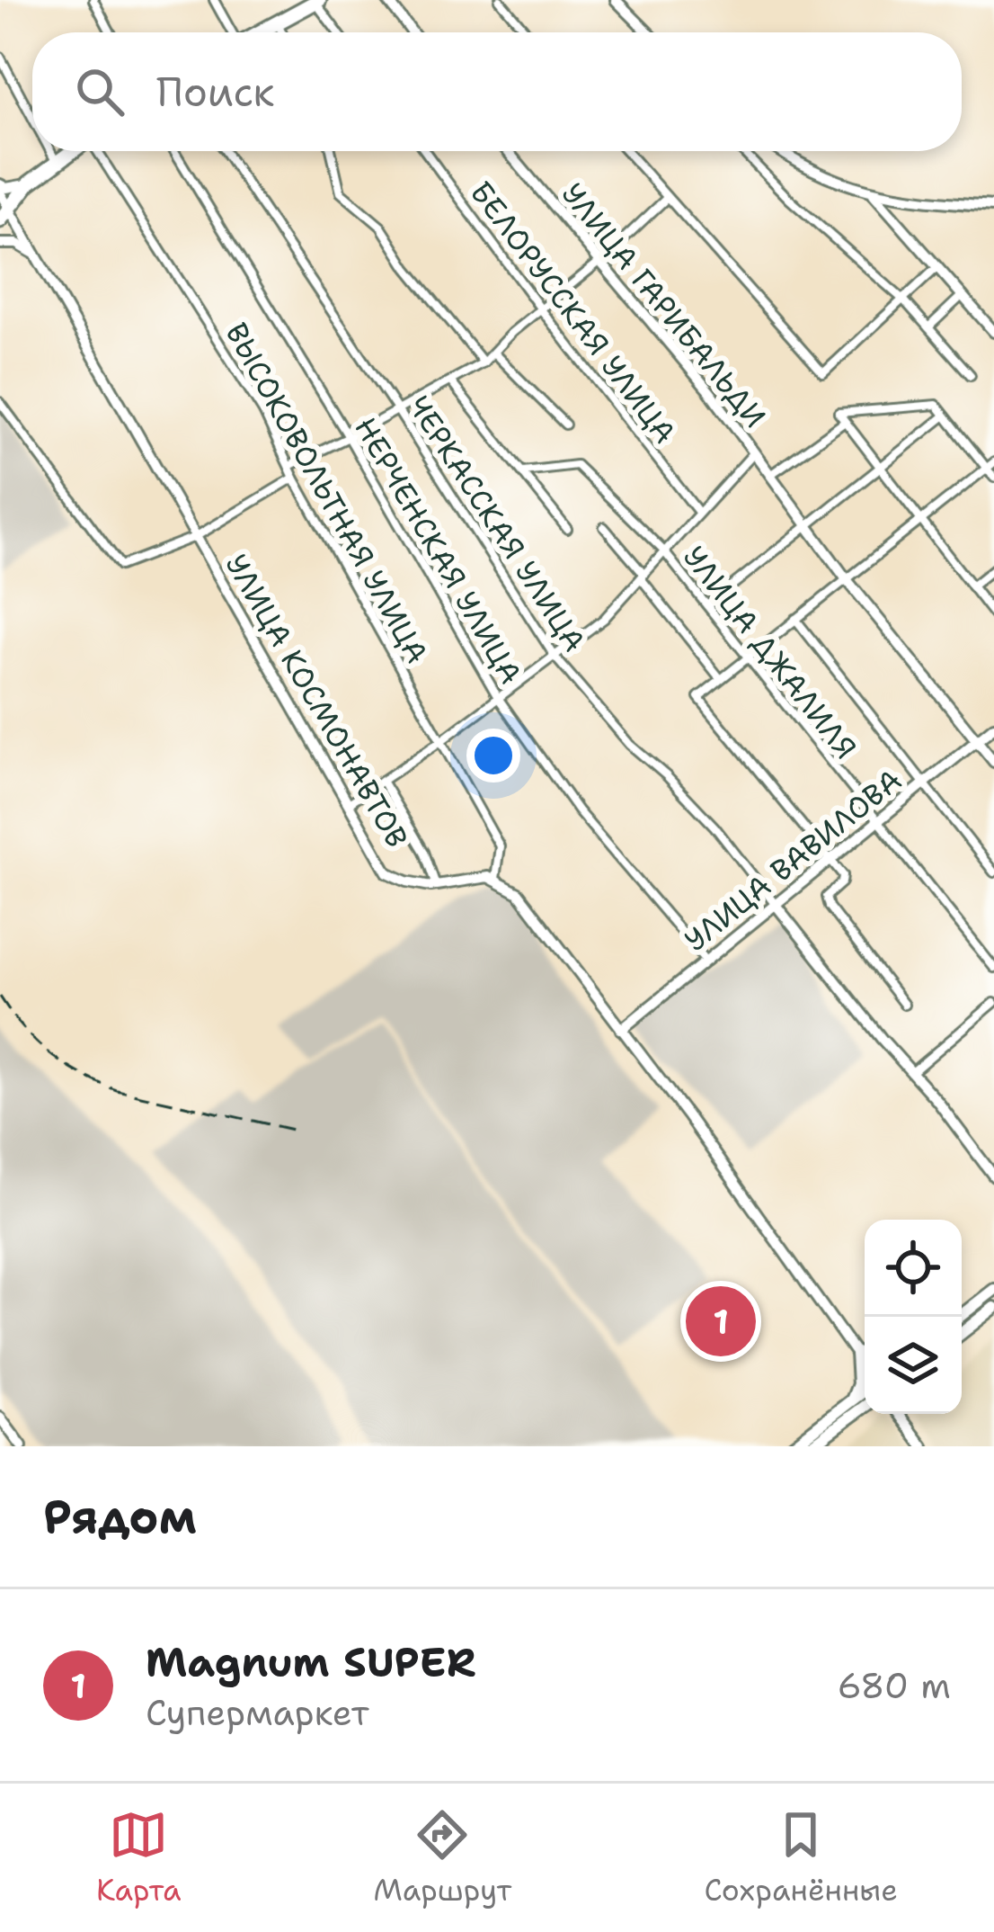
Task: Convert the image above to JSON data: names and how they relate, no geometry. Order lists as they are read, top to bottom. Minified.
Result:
{"streets":{"street":["УЛИЦА ГАРИБАЛЬДИ","БЕЛОРУССКАЯ УЛИЦА","ВЫСОКОВОЛЬТНАЯ УЛИЦА","ЧЕРКАССКАЯ УЛИЦА","НЕРЧЕНСКАЯ УЛИЦА","УЛИЦА ДЖАЛИЛЯ","УЛИЦА КОСМОНАВТОВ","УЛИЦА ВАВИЛОВА"]},"crossings":[["УЛИЦА ГАРИБАЛЬДИ","УЛИЦА ВАВИЛОВА"],["ВЫСОКОВОЛЬТНАЯ УЛИЦА","УЛИЦА КОСМОНАВТОВ"],["ЧЕРКАССКАЯ УЛИЦА","УЛИЦА ВАВИЛОВА"],["НЕРЧЕНСКАЯ УЛИЦА","УЛИЦА ВАВИЛОВА"],["УЛИЦА ДЖАЛИЛЯ","УЛИЦА ВАВИЛОВА"]],"page":{"search":"Поиск","pins":"1","heading":"Рядом","list":[{"mark":"1","name":"Magnum SUPER","note":"Супермаркет","value":"680 m"}],"nav":["Карта","Маршрут","Сохранённые"]}}
